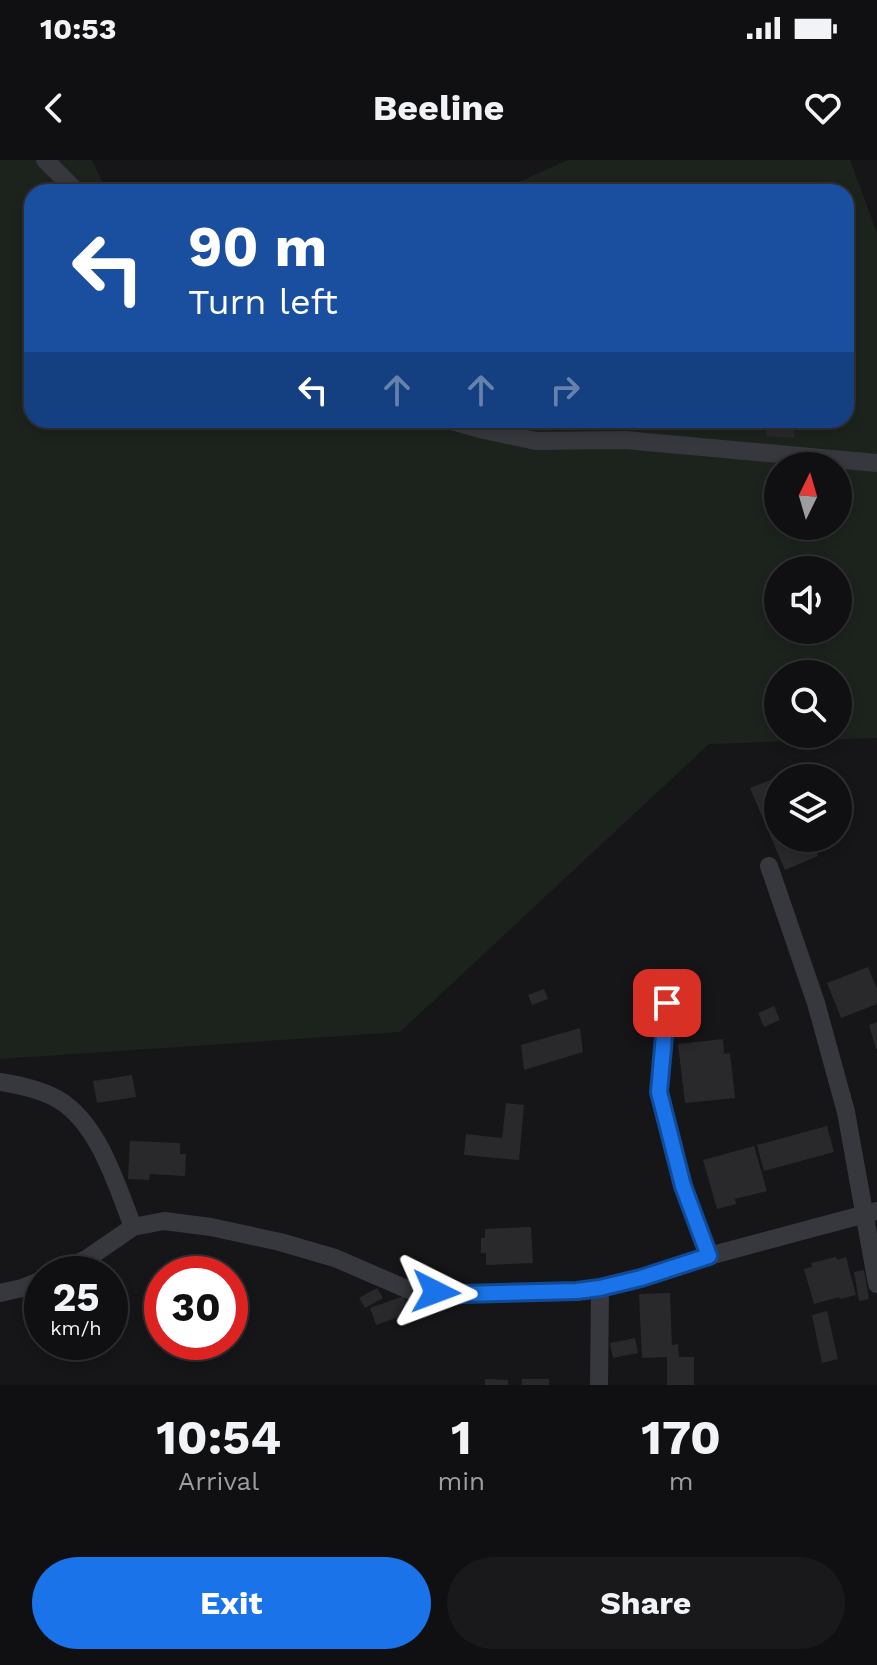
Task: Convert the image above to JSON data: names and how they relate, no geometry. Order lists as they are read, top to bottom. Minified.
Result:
{"north":"top","page":{"status":"10:53","header":"Beeline","turn":["90 m","Turn left"],"speed":"25 km/h","limit":"30","eta":["10:54","Arrival","1","min","170","m"],"buttons":["Exit","Share"]}}
